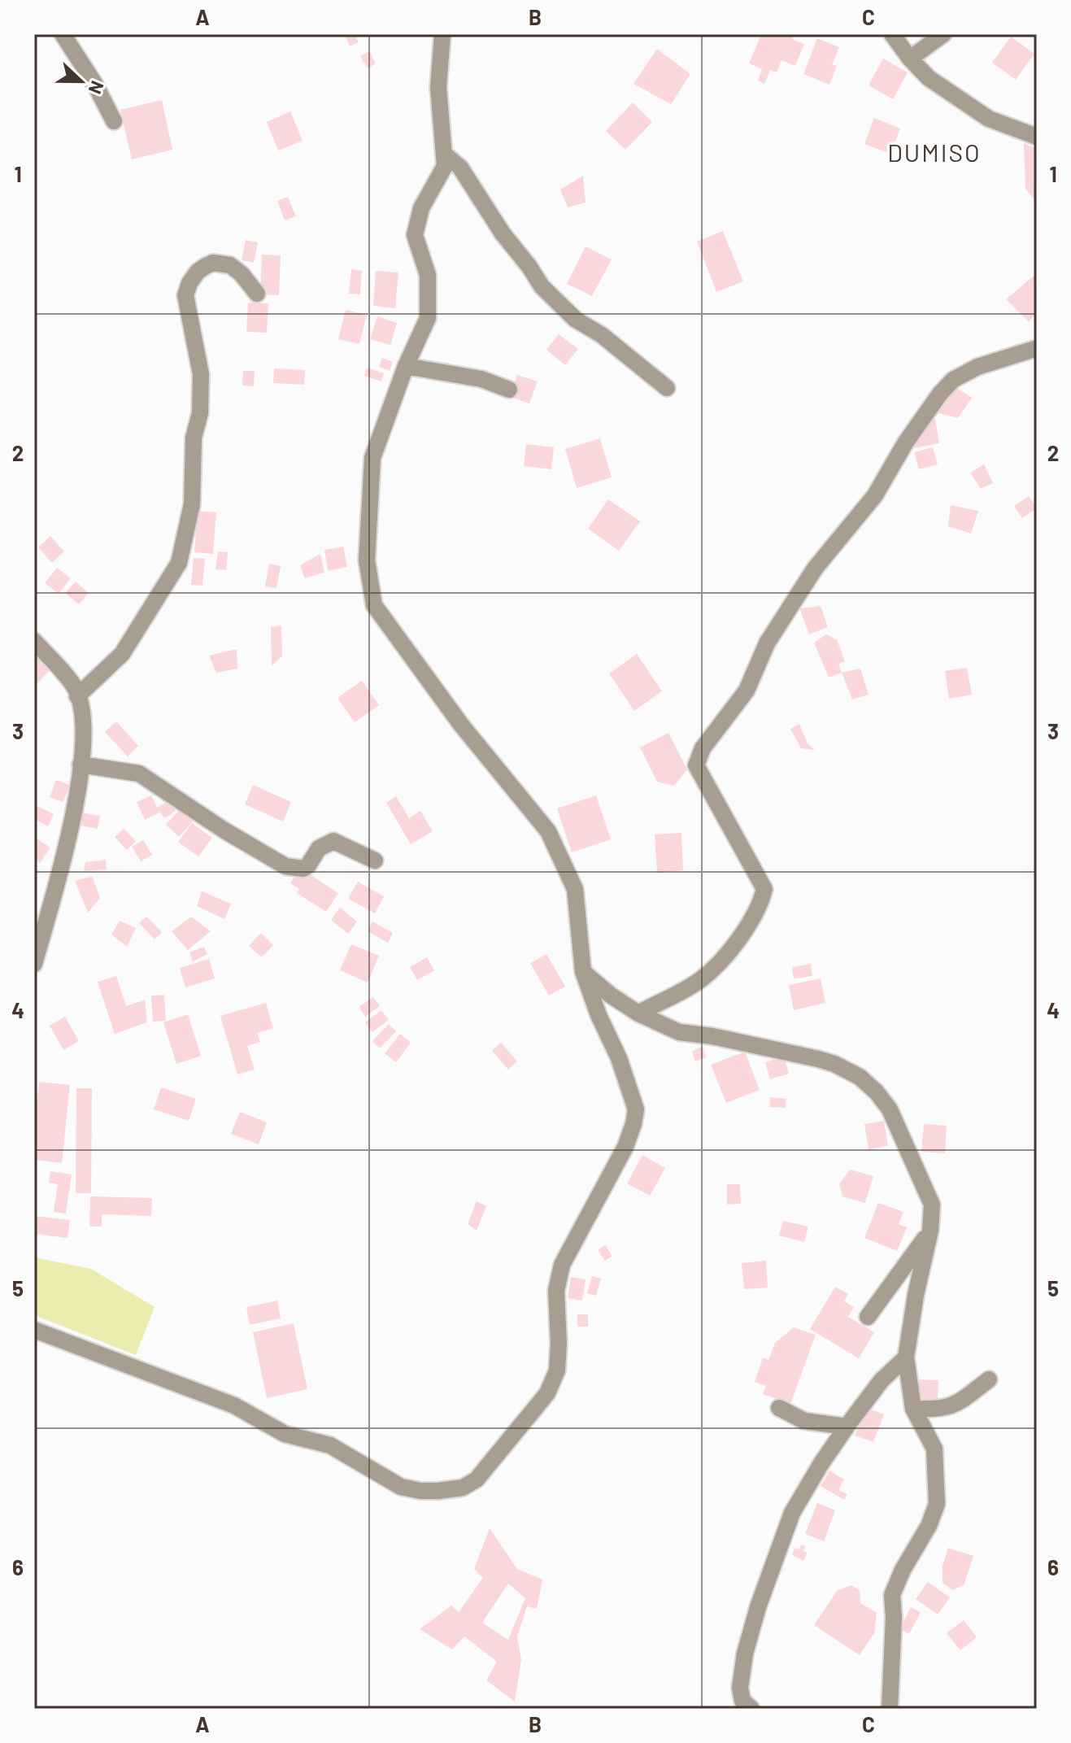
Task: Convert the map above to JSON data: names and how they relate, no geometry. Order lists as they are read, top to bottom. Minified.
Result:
{"districts":["DUMISO"],"north":"right","grid":{"columns":["A","B","C"],"rows":["1","2","3","4","5","6"]}}
